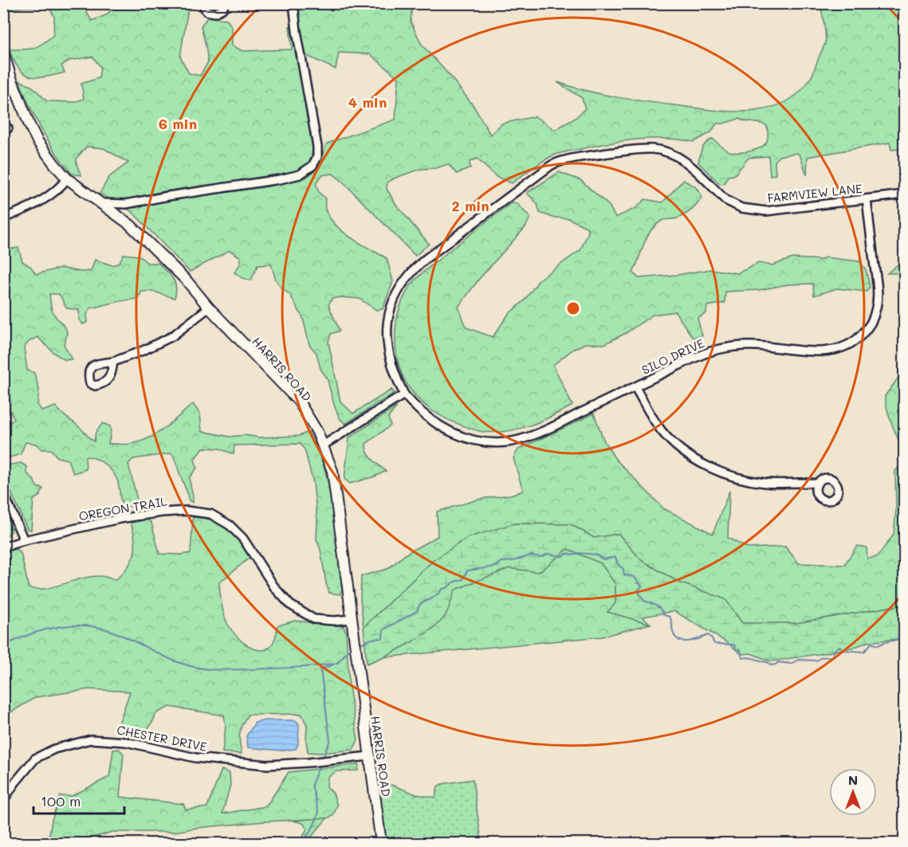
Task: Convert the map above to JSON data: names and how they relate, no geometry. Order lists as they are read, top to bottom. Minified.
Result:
{"streets":{"street":["FARMVIEW LANE","SILO DRIVE","HARRIS ROAD","OREGON TRAIL","CHESTER DRIVE"]},"crossings":[["FARMVIEW LANE","SILO DRIVE"],["HARRIS ROAD","OREGON TRAIL"],["HARRIS ROAD","CHESTER DRIVE"]],"scale_bar":"100 m","north":"top","rings":["4 min","6 min","2 min"]}
